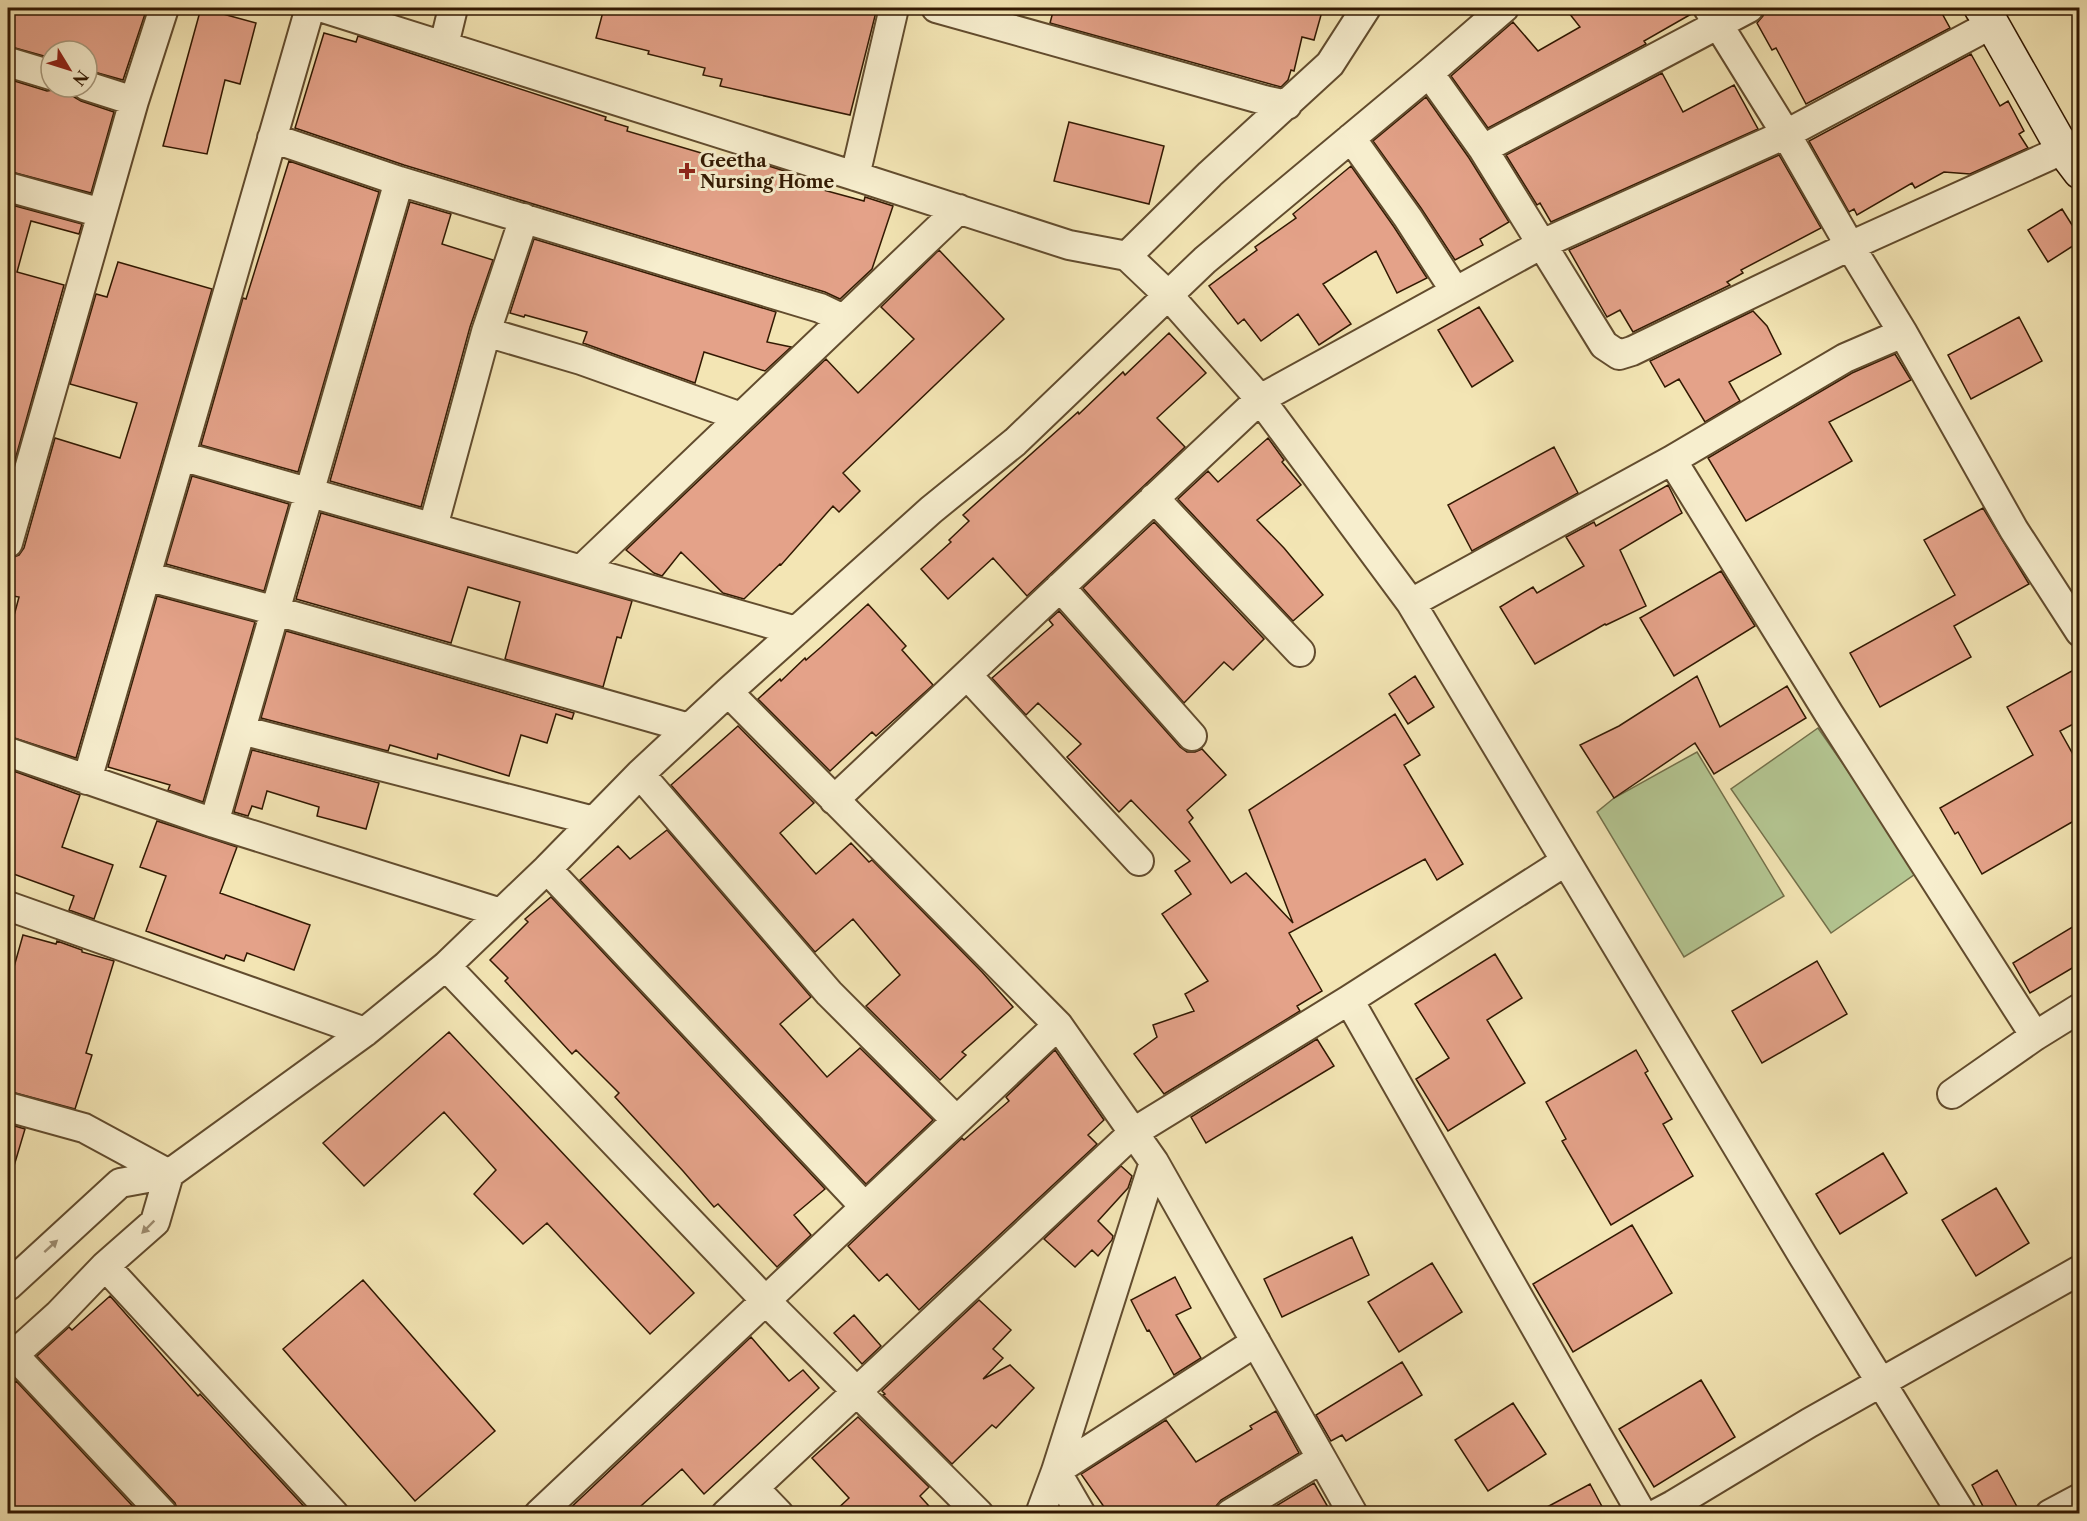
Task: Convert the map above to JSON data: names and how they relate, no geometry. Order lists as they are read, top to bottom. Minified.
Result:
{"places":{"health":["Geetha Nursing Home"]},"north":"bottom right"}
